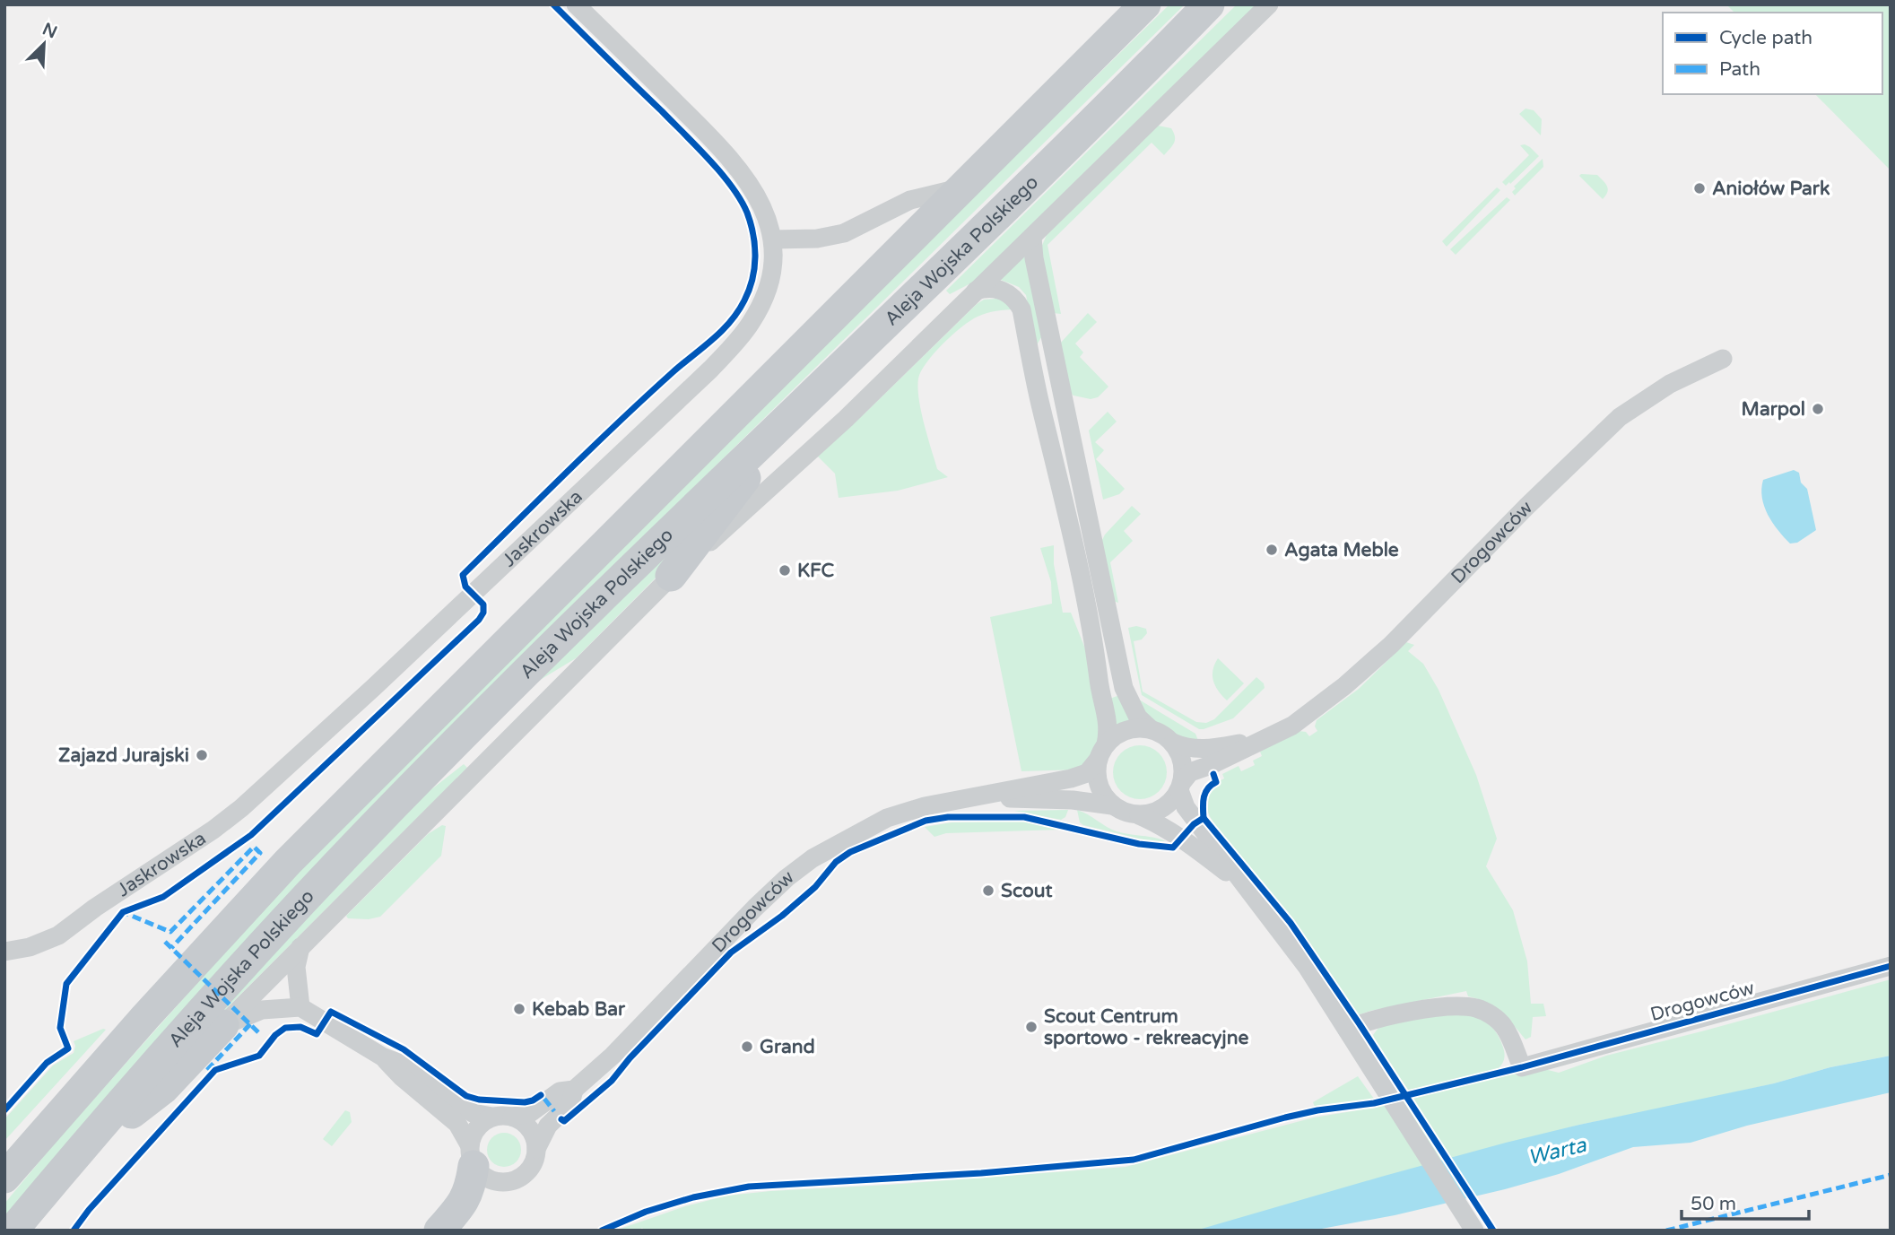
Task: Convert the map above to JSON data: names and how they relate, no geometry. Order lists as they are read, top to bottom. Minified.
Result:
{"streets":{"main road":["Aleja Wojska Polskiego"],"street":["Jaskrowska","Drogowców"]},"water":["Warta"],"places":["Aniołów Park","Marpol","Agata Meble","KFC","Zajazd Jurajski","Scout","Kebab Bar","Scout Centrum sportowo - rekreacyjne","Grand"],"legend":["Cycle path","Path"],"scale_bar":"50 m","north":"top right"}
